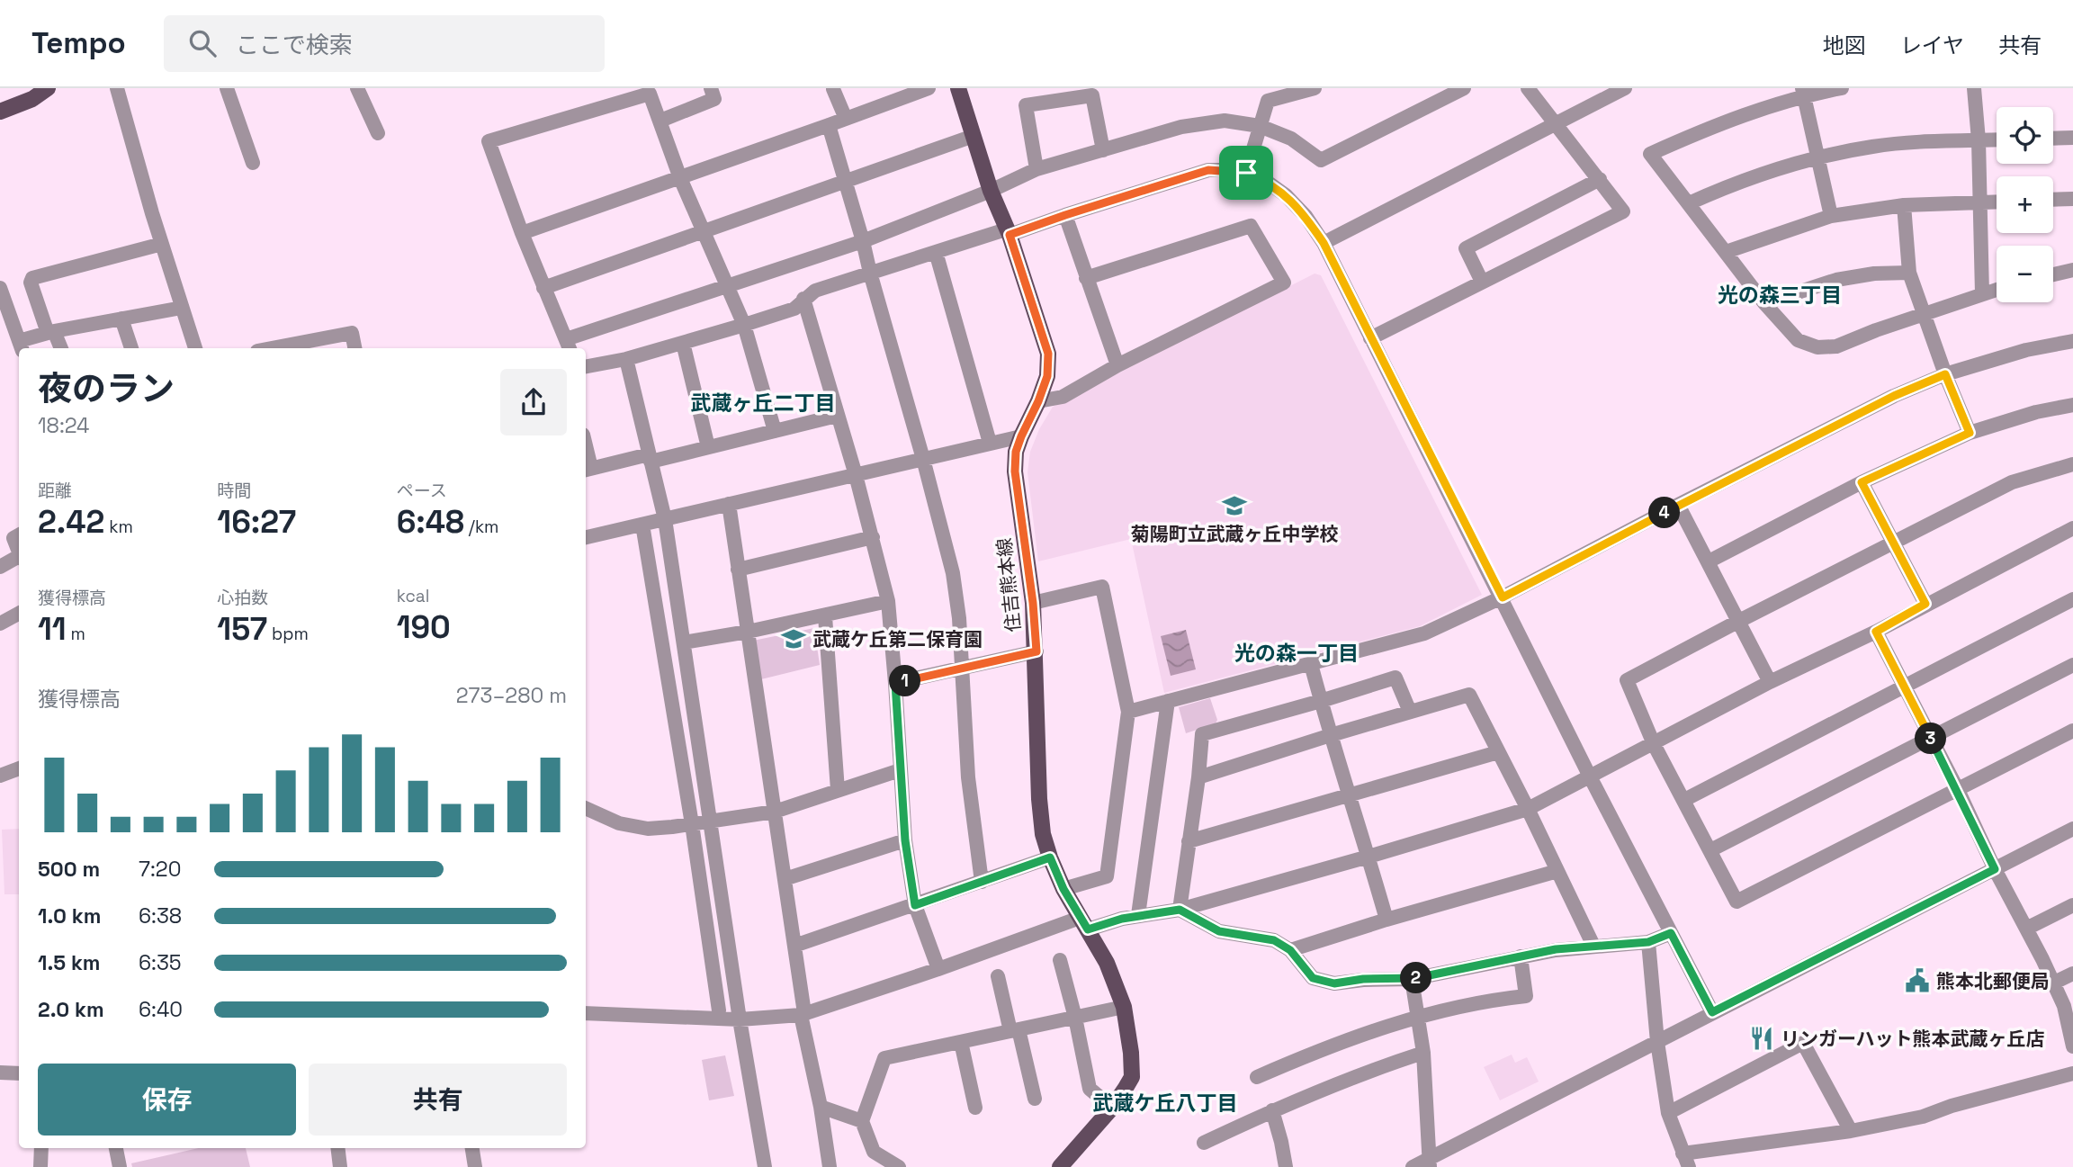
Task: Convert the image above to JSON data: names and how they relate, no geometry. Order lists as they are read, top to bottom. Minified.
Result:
{"streets":{"main road":["住吉熊本線"]},"districts":["光の森三丁目","武蔵ヶ丘二丁目","光の森一丁目","武蔵ケ丘八丁目"],"places":{"school or university":["菊陽町立武蔵ヶ丘中学校","武蔵ケ丘第二保育園"],"public building":["熊本北郵便局"],"restaurant":["リンガーハット熊本武蔵ヶ丘店"]},"page":{"header":"Tempo","search":"ここで検索","nav":["地図","レイヤ","共有"],"map_buttons":["+","−"],"heading":["夜のラン","18:24"],"stats":[["距離","2.42 km"],["時間","16:27"],["ペース","6:48 /km"],["獲得標高","11 m"],["心拍数","157 bpm"],["kcal","190"]],"pins":["4","1","3","2"],"chart":["獲得標高","273–280 m"],"list":[{"name":"500 m","note":"7:20"},{"name":"1.0 km","note":"6:38"},{"name":"1.5 km","note":"6:35"},{"name":"2.0 km","note":"6:40"}],"buttons":["保存","共有"]}}
